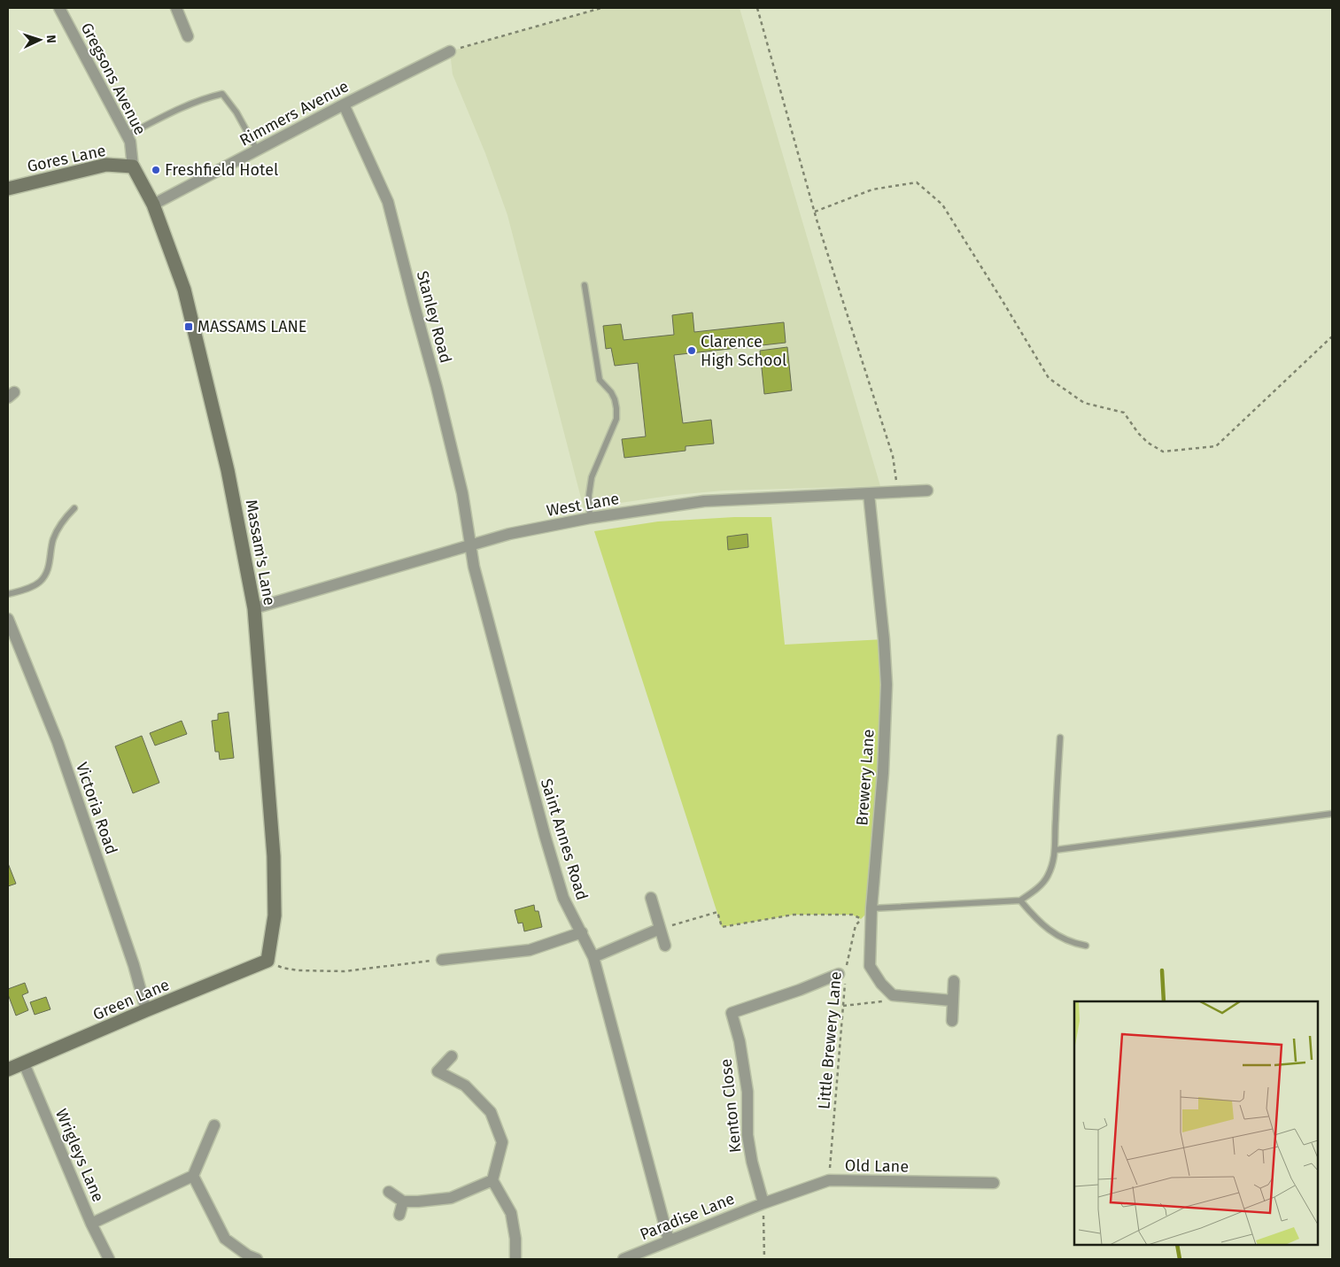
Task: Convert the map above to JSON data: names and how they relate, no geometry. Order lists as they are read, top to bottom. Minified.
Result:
{"streets":{"street":["Gregsons Avenue","Rimmers Avenue","Gores Lane","Stanley Road","West Lane","Massam's Lane","Brewery Lane","Victoria Road","Saint Annes Road","Green Lane","Kenton Close","Wrigleys Lane","Old Lane","Paradise Lane"],"path":["Little Brewery Lane"]},"crossings":[["Gregsons Avenue","Gores Lane"],["Gregsons Avenue","Massam's Lane"],["Rimmers Avenue","Stanley Road"],["Rimmers Avenue","Massam's Lane"],["Gores Lane","Massam's Lane"],["Stanley Road","West Lane"],["Stanley Road","Saint Annes Road"],["West Lane","Massam's Lane"],["West Lane","Brewery Lane"],["West Lane","Saint Annes Road"],["Massam's Lane","Green Lane"],["Brewery Lane","Little Brewery Lane"],["Victoria Road","Green Lane"],["Saint Annes Road","Paradise Lane"],["Green Lane","Wrigleys Lane"],["Little Brewery Lane","Kenton Close"],["Little Brewery Lane","Old Lane"],["Kenton Close","Old Lane"],["Kenton Close","Paradise Lane"],["Old Lane","Paradise Lane"]],"places":{"other":["Freshfield Hotel","Clarence High School"],"transit":["MASSAMS LANE"]},"north":"right"}
